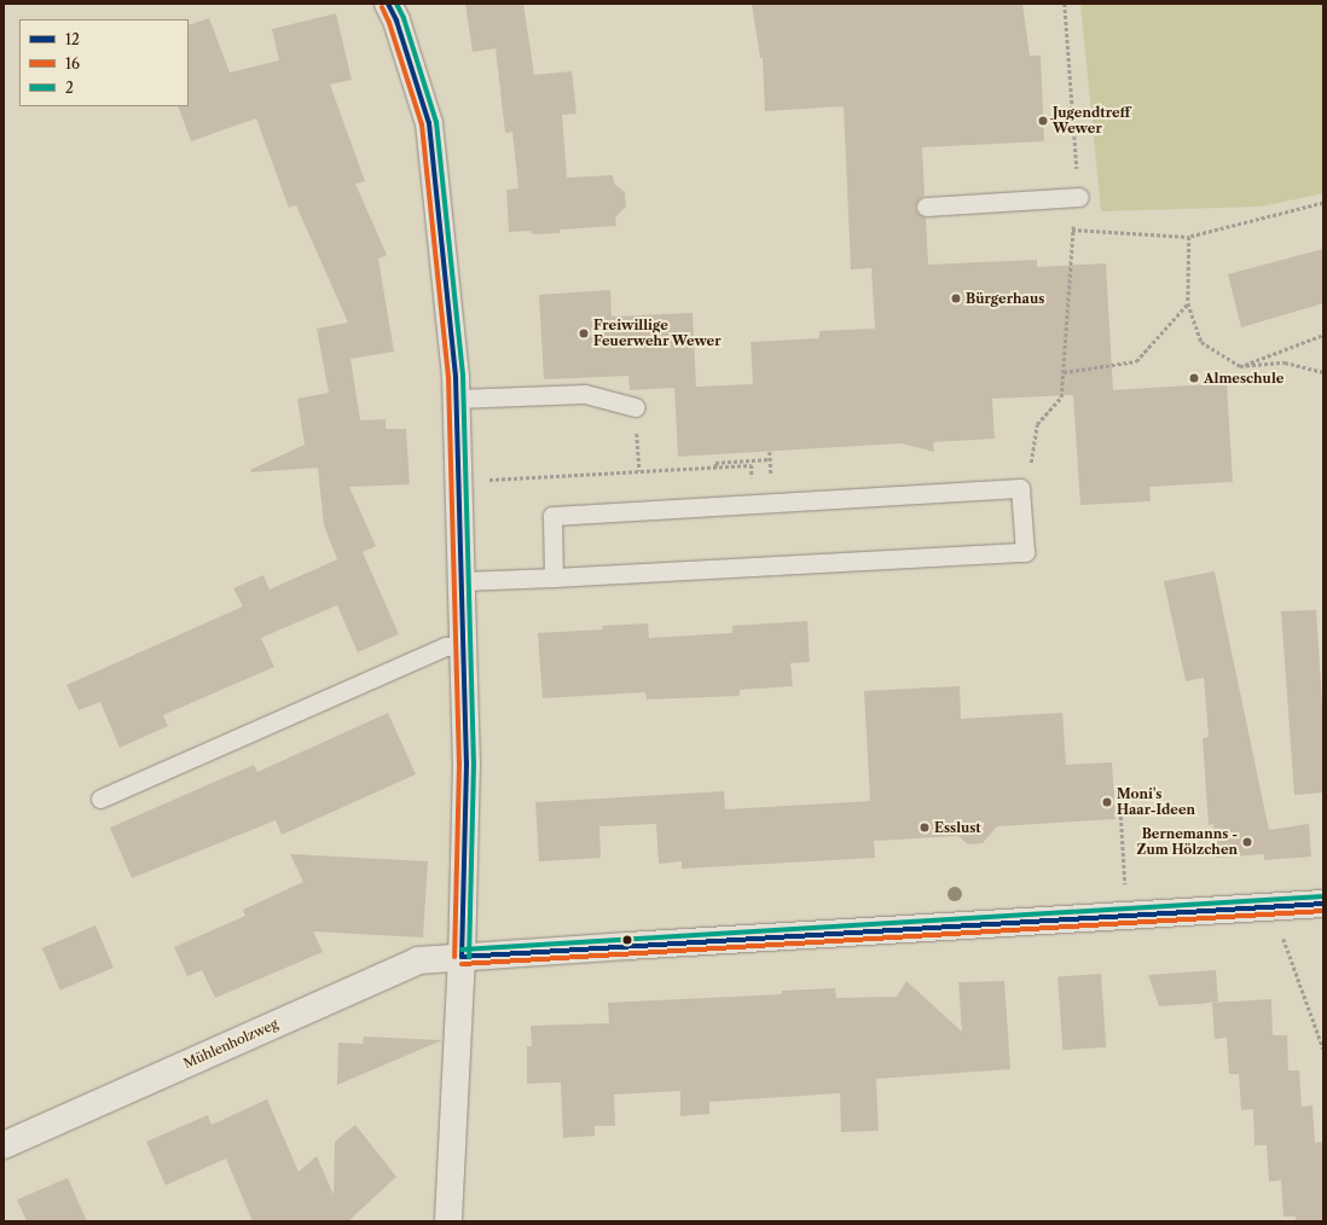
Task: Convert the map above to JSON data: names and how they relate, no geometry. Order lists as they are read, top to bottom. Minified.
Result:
{"streets":{"street":["Mühlenholzweg"]},"places":["Jugendtreff Wewer","Bürgerhaus","Freiwillige Feuerwehr Wewer","Almeschule","Moni's Haar-Ideen","Esslust","Bernemanns - Zum Hölzchen"],"lines":["transit line 12","transit line 2","transit line 16"],"legend":["12","16","2"]}
